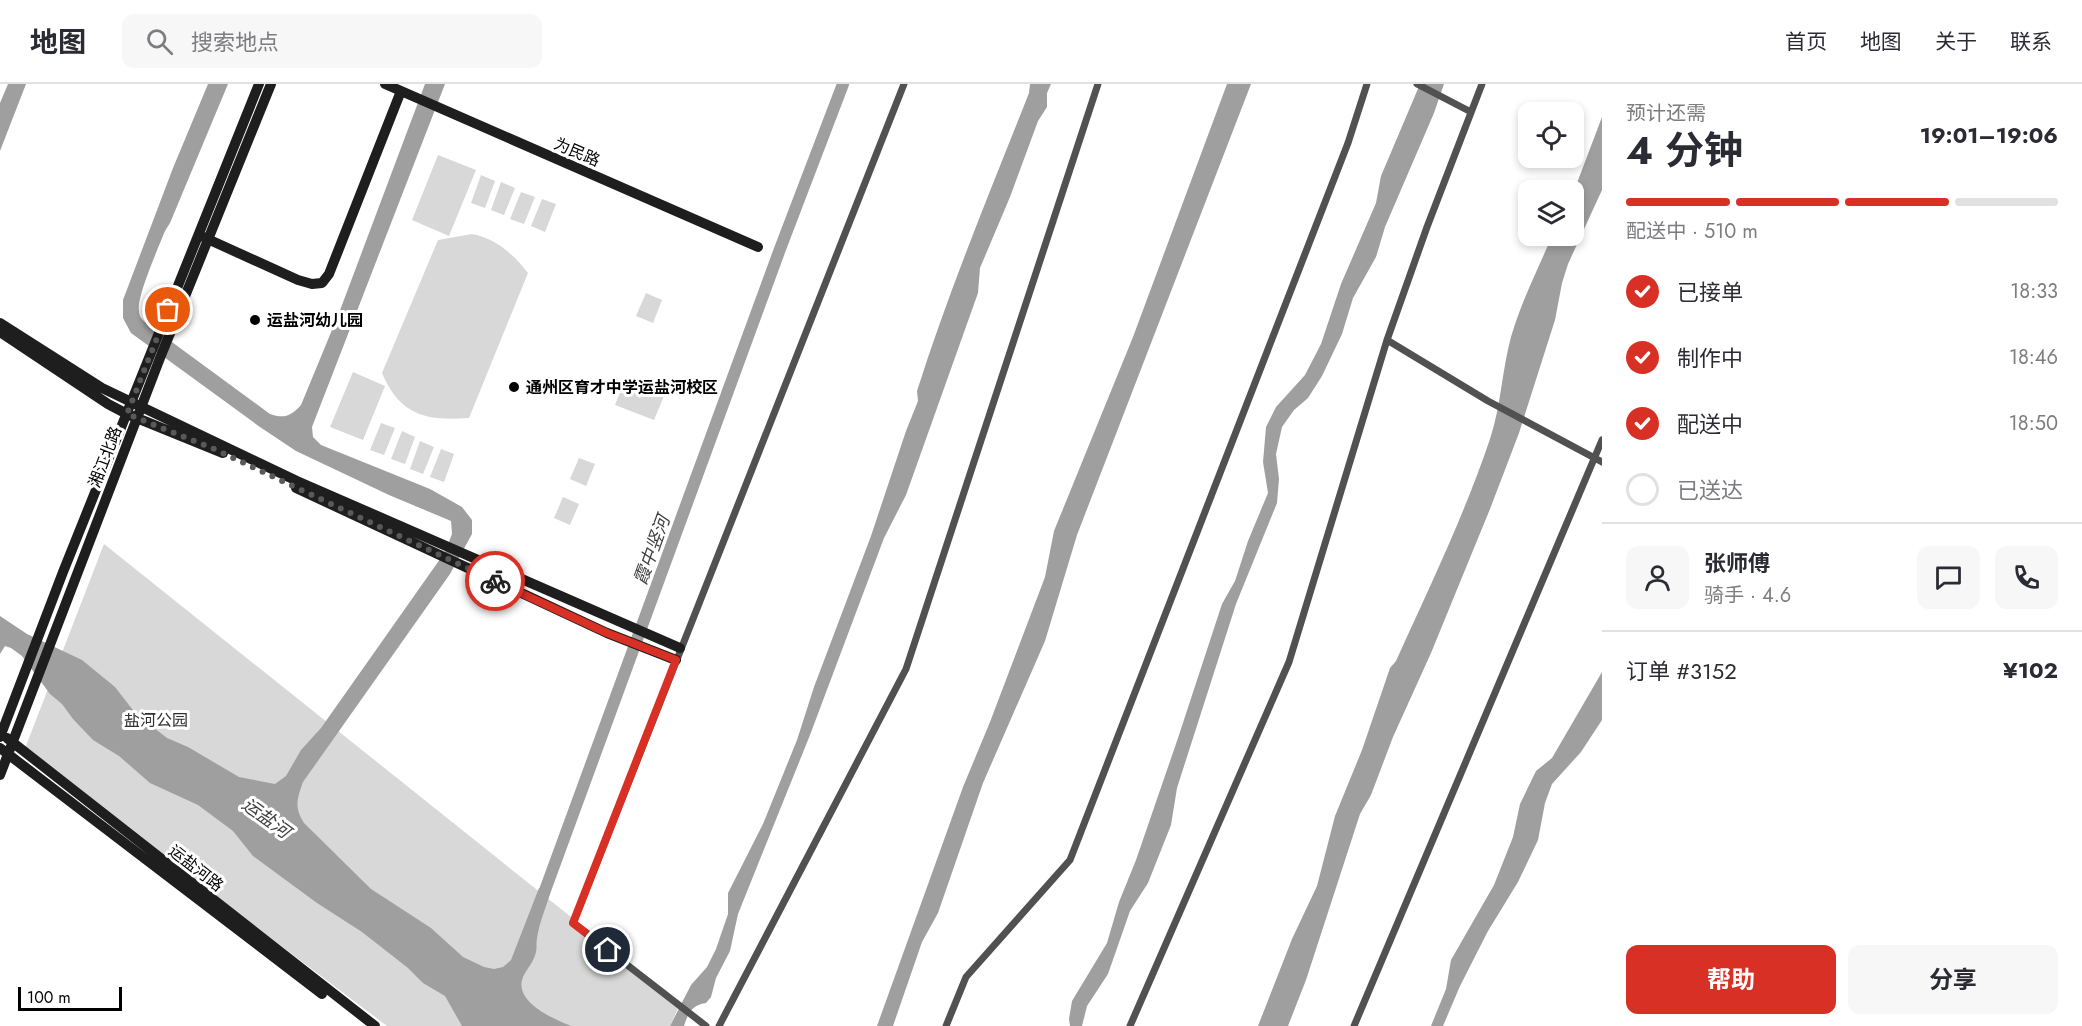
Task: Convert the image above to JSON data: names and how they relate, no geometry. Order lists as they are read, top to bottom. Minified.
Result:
{"streets":{"street":["为民路","湘江北路","运盐河路"]},"crossings":[["湘江北路","运盐河路"]],"water":["霞中竖河","运盐河"],"parks":["盐河公园"],"places":["运盐河幼儿园","通州区育才中学运盐河校区"],"scale_bar":"100 m","page":{"header":"地图","search":"搜索地点","nav":["首页","地图","关于","联系"],"heading":["4 分钟","预计还需","19:01–19:06"],"panel":["张师傅","骑手 · 4.6","订单 #3152","¥102"],"bar":"配送中 · 510 m","list":[["已接单","18:33"],["制作中","18:46"],["配送中","18:50"],"已送达"],"buttons":["帮助","分享"],"scale":"100 m"}}
